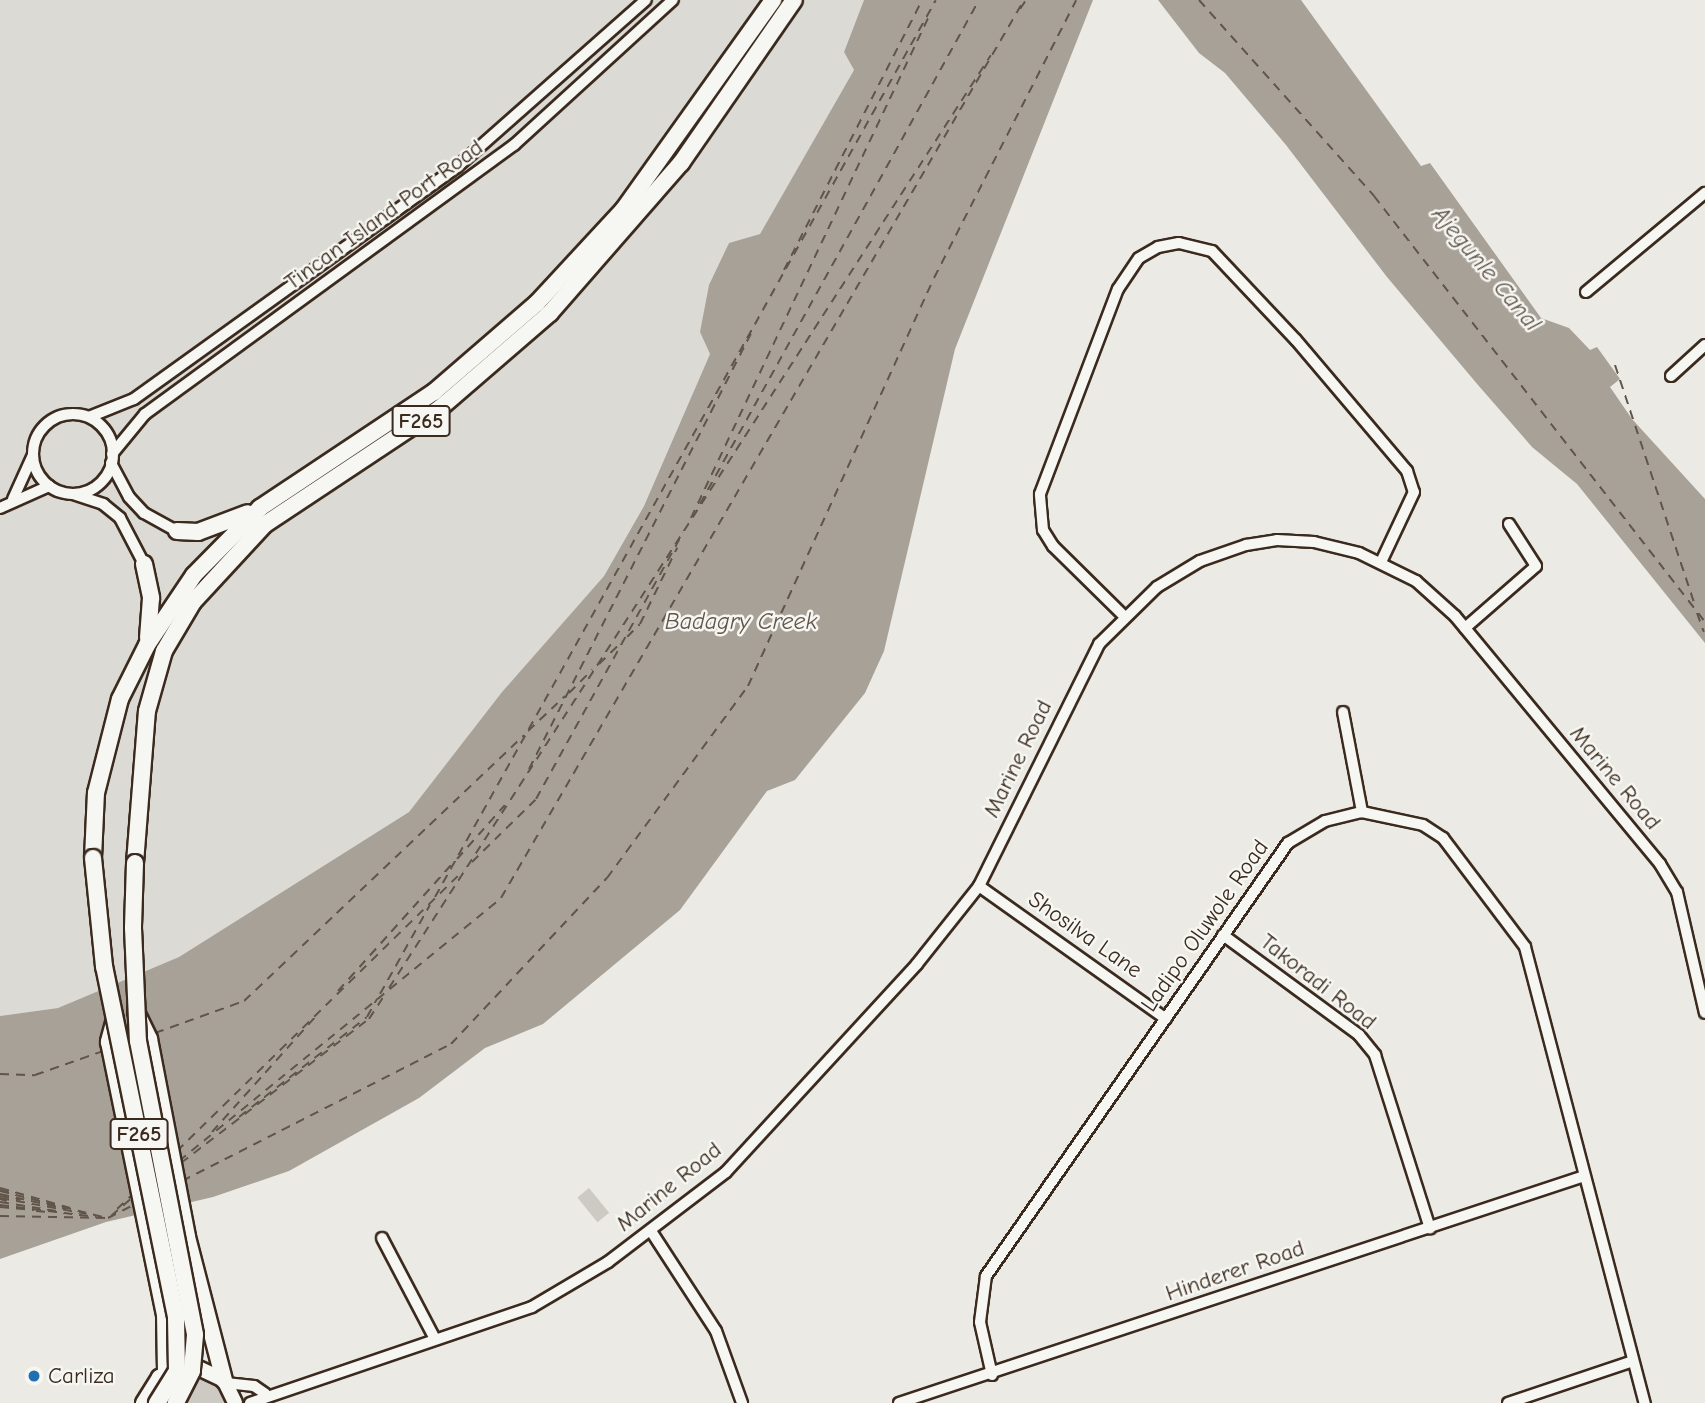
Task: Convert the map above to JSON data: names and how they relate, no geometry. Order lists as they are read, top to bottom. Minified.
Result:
{"streets":{"highway":["F265"],"street":["Tincan Island Port Road","Marine Road","Ladipo Oluwole Road","Shosilva Lane","Takoradi Road","Hinderer Road"]},"crossings":[["Marine Road","Shosilva Lane"],["Ladipo Oluwole Road","Shosilva Lane"],["Ladipo Oluwole Road","Takoradi Road"],["Ladipo Oluwole Road","Hinderer Road"],["Takoradi Road","Hinderer Road"]],"water":["Ajegunle Canal","Badagry Creek"],"places":["Carliza"]}
